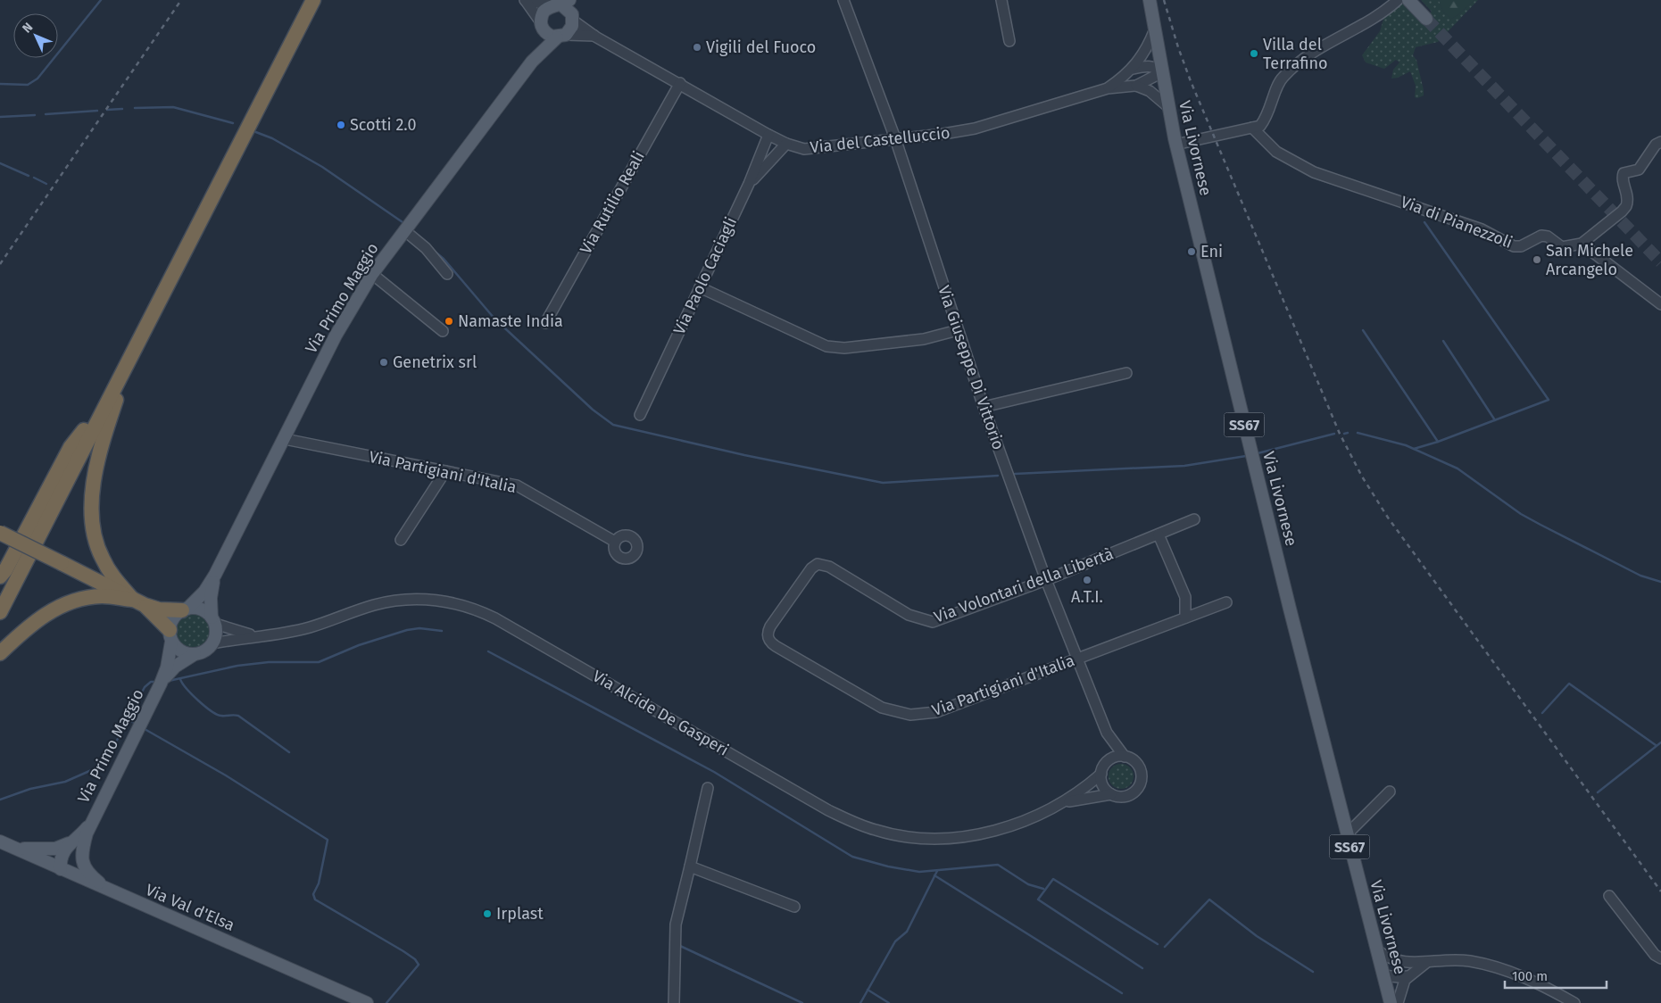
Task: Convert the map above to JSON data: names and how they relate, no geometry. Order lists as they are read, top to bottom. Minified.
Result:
{"streets":{"main road":["Via Livornese","Via Primo Maggio","SS67","Via Val d'Elsa"],"street":["Via del Castelluccio","Via Rutilio Reali","Via di Pianezzoli","Via Paolo Caciagli","Via Giuseppe Di Vittorio","Via Partigiani d'Italia","Via Volontari della Libertà","Via Alcide De Gasperi"]},"crossings":[["Via del Castelluccio","Via Livornese"],["Via del Castelluccio","Via Rutilio Reali"],["Via del Castelluccio","Via Paolo Caciagli"],["Via del Castelluccio","Via Primo Maggio"],["Via del Castelluccio","Via Giuseppe Di Vittorio"],["Via Primo Maggio","Via Partigiani d'Italia"],["Via Primo Maggio","Via Alcide De Gasperi"],["Via Primo Maggio","Via Val d'Elsa"],["Via Giuseppe Di Vittorio","Via Partigiani d'Italia"],["Via Giuseppe Di Vittorio","Via Volontari della Libertà"],["Via Giuseppe Di Vittorio","Via Alcide De Gasperi"],["Via Partigiani d'Italia","Via Volontari della Libertà"]],"places":["Vigili del Fuoco","Villa del Terrafino","Scotti 2.0","Eni","San Michele Arcangelo","Namaste India","Genetrix srl","A.T.I.","Irplast"],"scale_bar":"100 m","north":"top left"}
